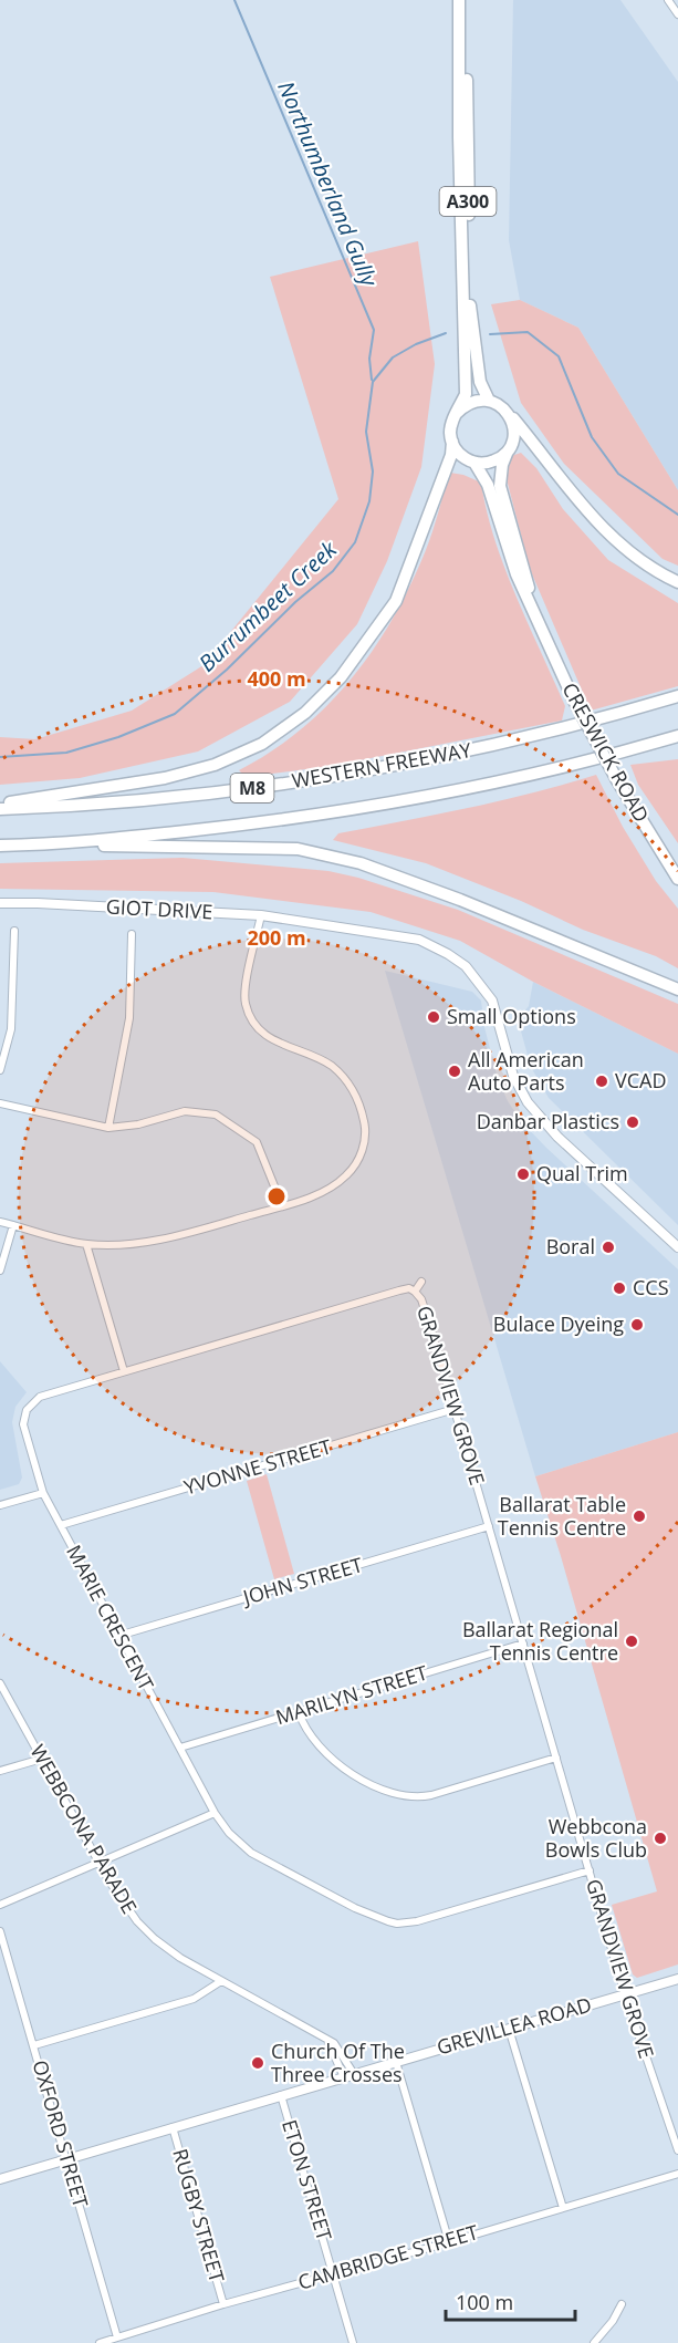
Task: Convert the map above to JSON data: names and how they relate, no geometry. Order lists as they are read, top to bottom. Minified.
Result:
{"streets":{"highway":["A300","CRESWICK ROAD","WESTERN FREEWAY","M8"],"street":["GIOT DRIVE","GRANDVIEW GROVE","YVONNE STREET","JOHN STREET","MARIE CRESCENT","MARILYN STREET","WEBBCONA PARADE","GREVILLEA ROAD","OXFORD STREET","ETON STREET","RUGBY STREET","CAMBRIDGE STREET"]},"crossings":[["A300","CRESWICK ROAD"],["GRANDVIEW GROVE","YVONNE STREET"],["GRANDVIEW GROVE","JOHN STREET"],["GRANDVIEW GROVE","MARIE CRESCENT"],["GRANDVIEW GROVE","MARILYN STREET"],["GRANDVIEW GROVE","GREVILLEA ROAD"],["YVONNE STREET","MARIE CRESCENT"],["JOHN STREET","MARIE CRESCENT"],["MARIE CRESCENT","MARILYN STREET"],["WEBBCONA PARADE","GREVILLEA ROAD"],["GREVILLEA ROAD","OXFORD STREET"],["GREVILLEA ROAD","ETON STREET"],["GREVILLEA ROAD","RUGBY STREET"],["OXFORD STREET","CAMBRIDGE STREET"],["ETON STREET","CAMBRIDGE STREET"],["RUGBY STREET","CAMBRIDGE STREET"]],"water":["Northumberland Gully","Burrumbeet Creek"],"places":["Small Options","All American Auto Parts","VCAD","Danbar Plastics","Qual Trim","Boral","CCS","Bulace Dyeing","Ballarat Table Tennis Centre","Ballarat Regional Tennis Centre","Webbcona Bowls Club","Church Of The Three Crosses"],"scale_bar":"100 m","rings":["400 m","200 m"]}
